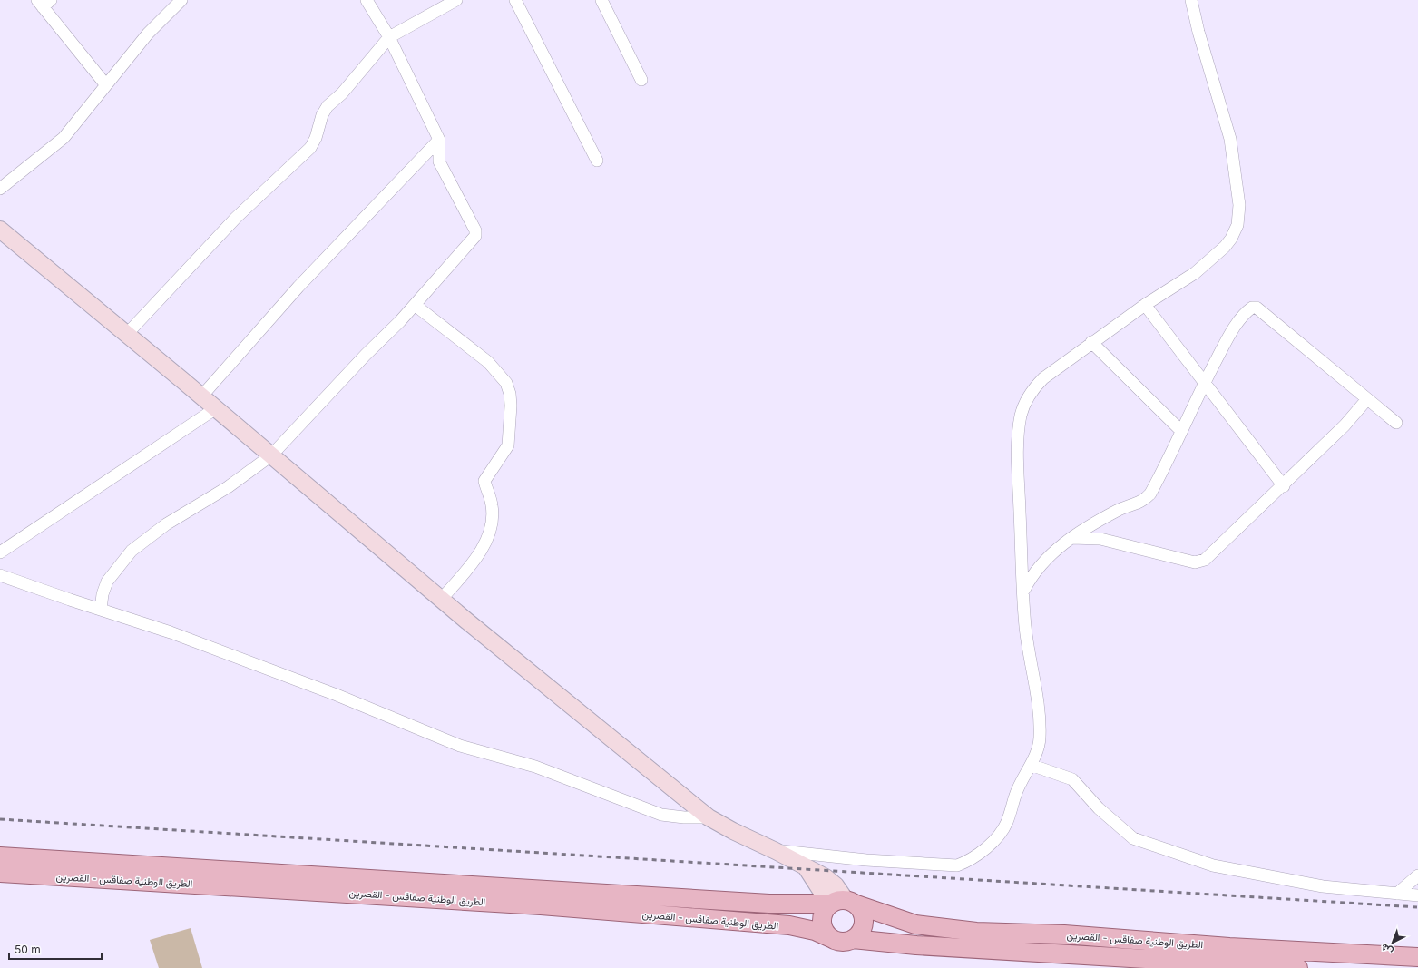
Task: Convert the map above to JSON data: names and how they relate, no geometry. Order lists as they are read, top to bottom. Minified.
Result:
{"streets":{"main road":["الطريق الوطنية صفاقس - القصرين"]},"scale_bar":"50 m","north":"bottom left"}
